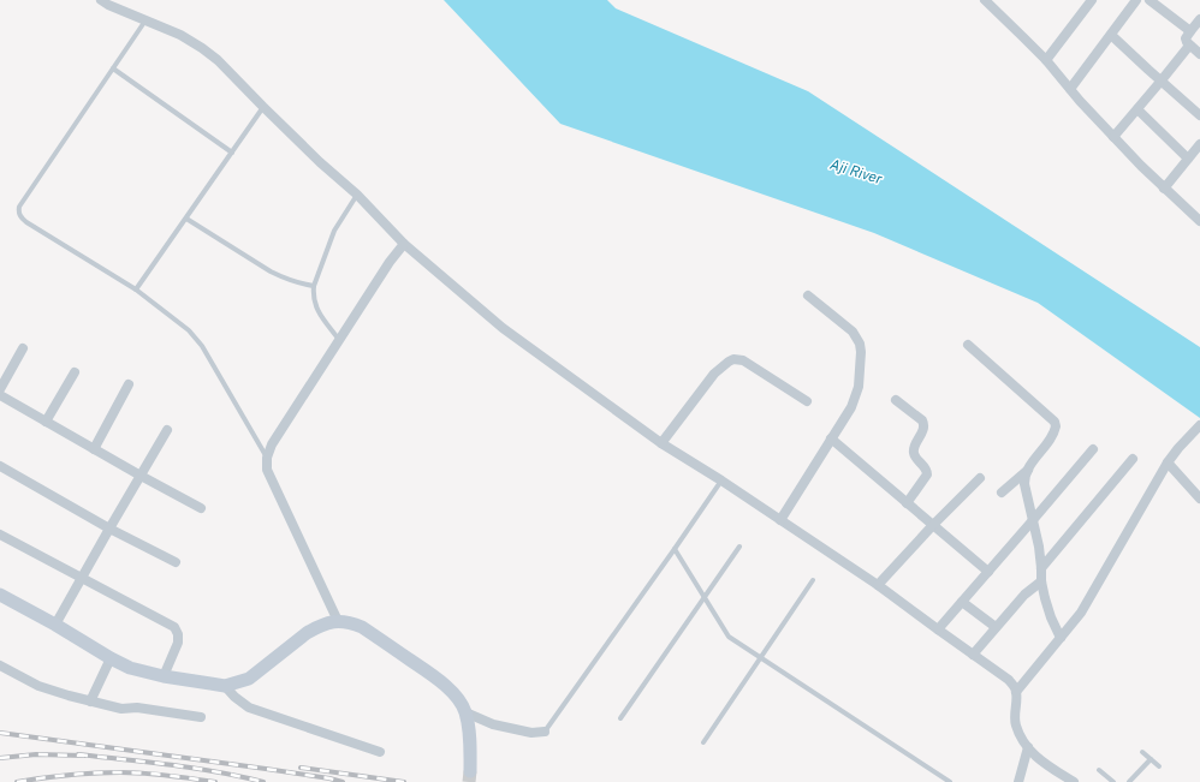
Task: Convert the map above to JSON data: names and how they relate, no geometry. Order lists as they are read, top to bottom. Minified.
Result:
{"water":["Aji River"]}
